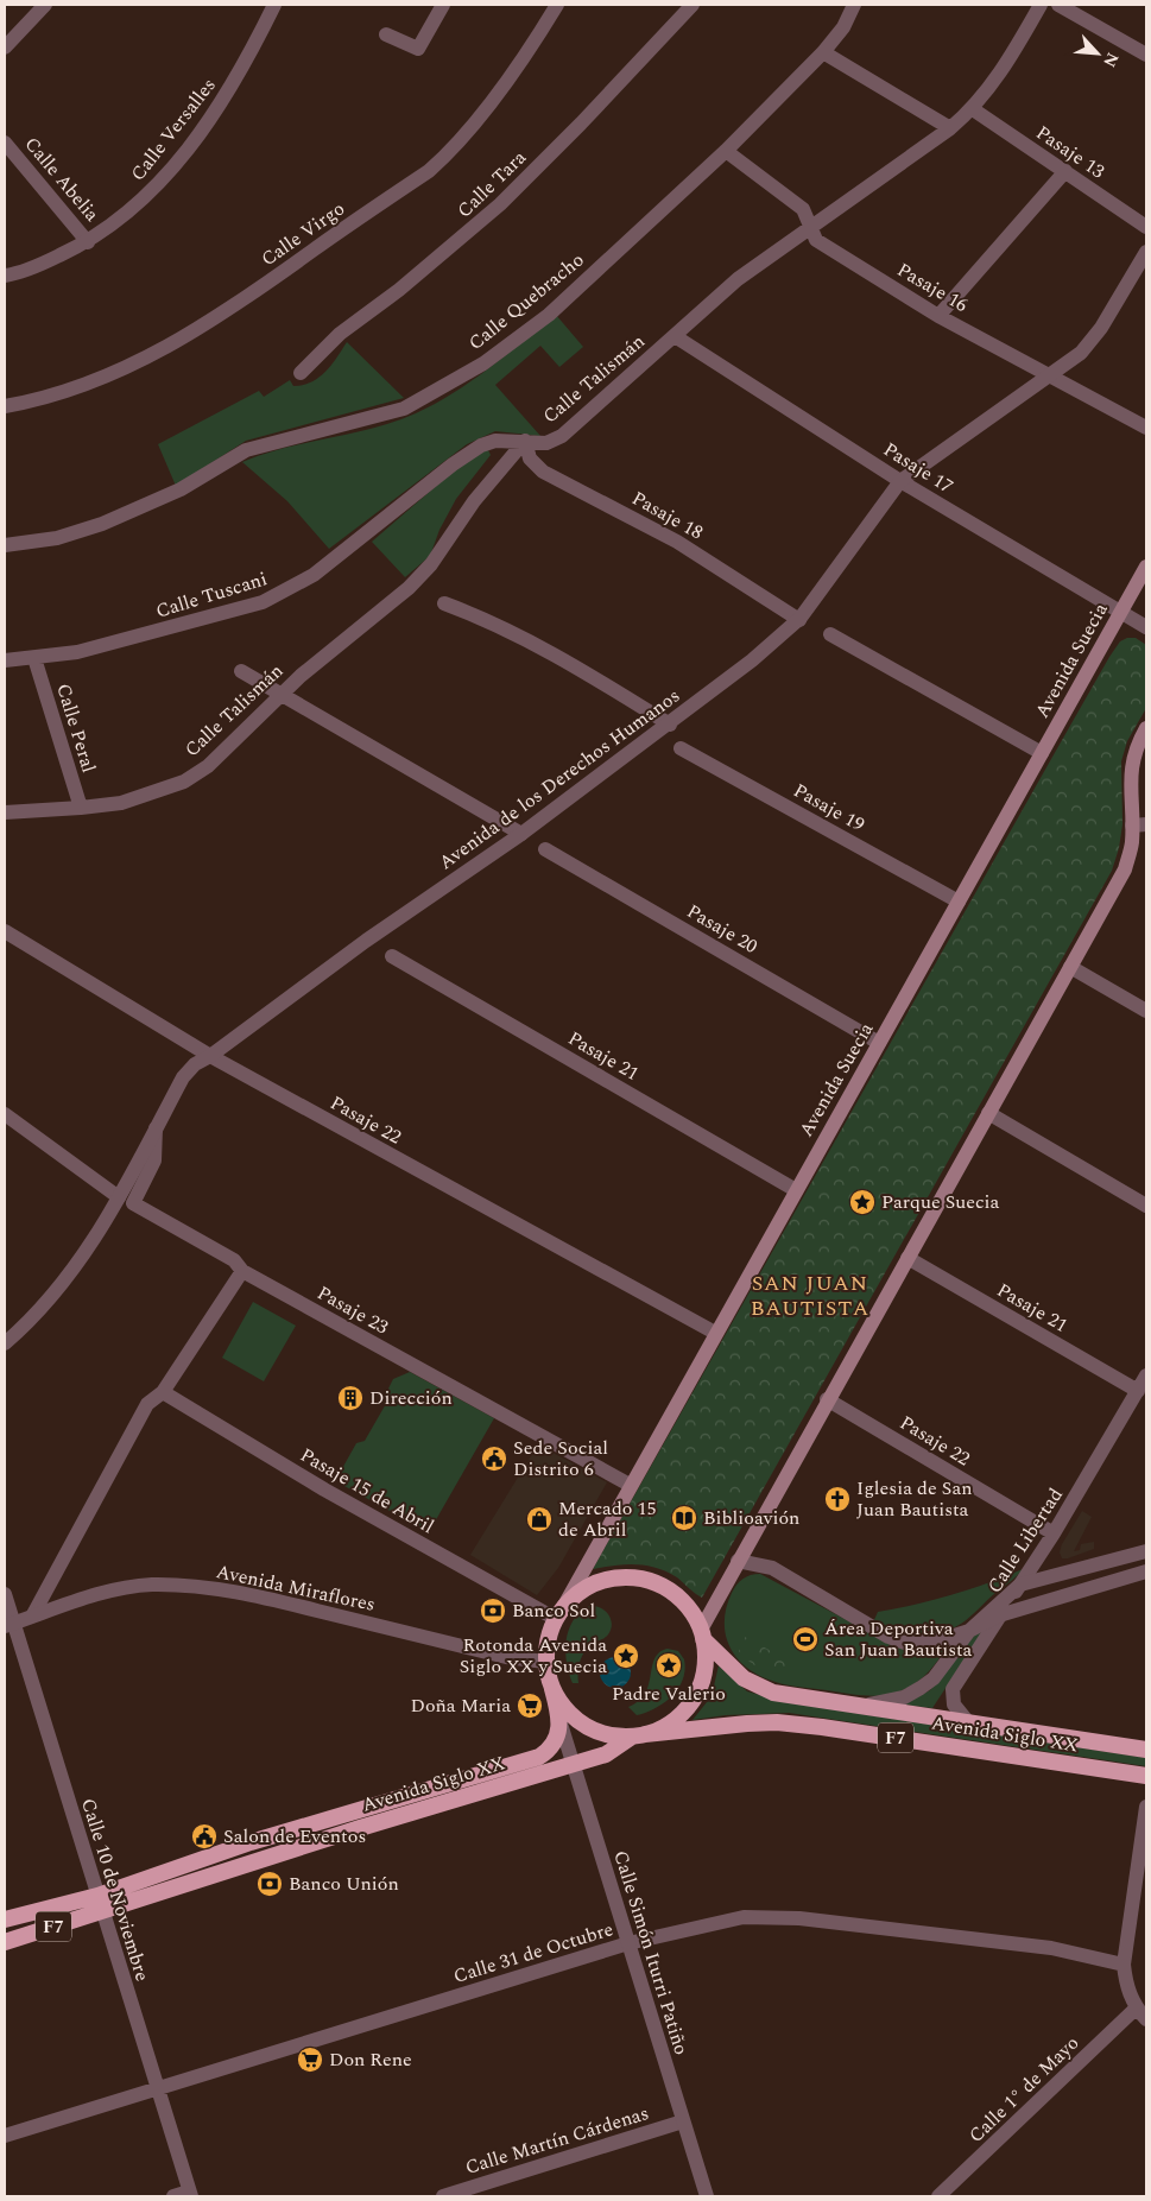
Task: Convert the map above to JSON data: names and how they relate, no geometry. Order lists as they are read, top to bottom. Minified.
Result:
{"streets":{"highway":["Avenida Siglo XX","F7"],"main road":["Avenida Suecia"],"street":["Calle Versalles","Pasaje 13","Calle Abelia","Calle Tara","Calle Virgo","Pasaje 16","Calle Quebracho","Calle Talismán","Pasaje 17","Pasaje 18","Calle Tuscani","Calle Peral","Avenida de los Derechos Humanos","Pasaje 19","Pasaje 20","Pasaje 21","Pasaje 22","Pasaje 23","Pasaje 15 de Abril","Calle Libertad","Avenida Miraflores","Calle 10 de Noviembre","Calle 31 de Octubre","Calle Simón Iturri Patiño","Calle 1° de Mayo","Calle Martín Cárdenas"]},"crossings":[["Calle Versalles","Calle Abelia"],["Pasaje 13","Calle Talismán"],["Pasaje 16","Calle Quebracho"],["Pasaje 16","Calle Talismán"],["Pasaje 16","Avenida de los Derechos Humanos"],["Calle Talismán","Pasaje 17"],["Calle Talismán","Pasaje 18"],["Calle Talismán","Calle Tuscani"],["Calle Talismán","Calle Peral"],["Pasaje 17","Avenida Suecia"],["Pasaje 17","Avenida de los Derechos Humanos"],["Pasaje 18","Calle Tuscani"],["Pasaje 18","Avenida de los Derechos Humanos"],["Calle Tuscani","Calle Peral"],["Avenida Suecia","Pasaje 19"],["Avenida Suecia","Pasaje 20"],["Avenida Suecia","Pasaje 21"],["Avenida Suecia","Pasaje 22"],["Avenida Suecia","Pasaje 23"],["Avenida Suecia","Pasaje 15 de Abril"],["Avenida Suecia","Avenida Miraflores"],["Avenida Suecia","Avenida Siglo XX"],["Avenida Suecia","F7"],["Avenida de los Derechos Humanos","Pasaje 22"],["Avenida de los Derechos Humanos","Pasaje 23"],["Pasaje 21","Calle Libertad"],["Pasaje 22","Calle Libertad"],["Pasaje 15 de Abril","Avenida Miraflores"],["Pasaje 15 de Abril","Avenida Siglo XX"],["Pasaje 15 de Abril","F7"],["Calle Libertad","Avenida Siglo XX"],["Avenida Miraflores","Avenida Siglo XX"],["Avenida Miraflores","F7"],["Avenida Miraflores","Calle 10 de Noviembre"],["Avenida Siglo XX","F7"],["Avenida Siglo XX","Calle 10 de Noviembre"],["Avenida Siglo XX","Calle Simón Iturri Patiño"],["F7","Calle Simón Iturri Patiño"],["Calle 10 de Noviembre","Calle 31 de Octubre"],["Calle 31 de Octubre","Calle Simón Iturri Patiño"],["Calle Simón Iturri Patiño","Calle Martín Cárdenas"]],"districts":["SAN JUAN BAUTISTA"],"places":{"place":["Parque Suecia","Rotonda Avenida Siglo XX y Suecia","Padre Valerio"],"building":["Dirección"],"public building":["Sede Social Distrito 6","Salon de Eventos"],"church":["Iglesia de San Juan Bautista"],"library":["Biblioavión"],"shop":["Mercado 15 de Abril"],"bank":["Banco Sol","Banco Unión"],"sports":["Área Deportiva San Juan Bautista"],"supermarket":["Doña Maria","Don Rene"]},"north":"bottom right"}
